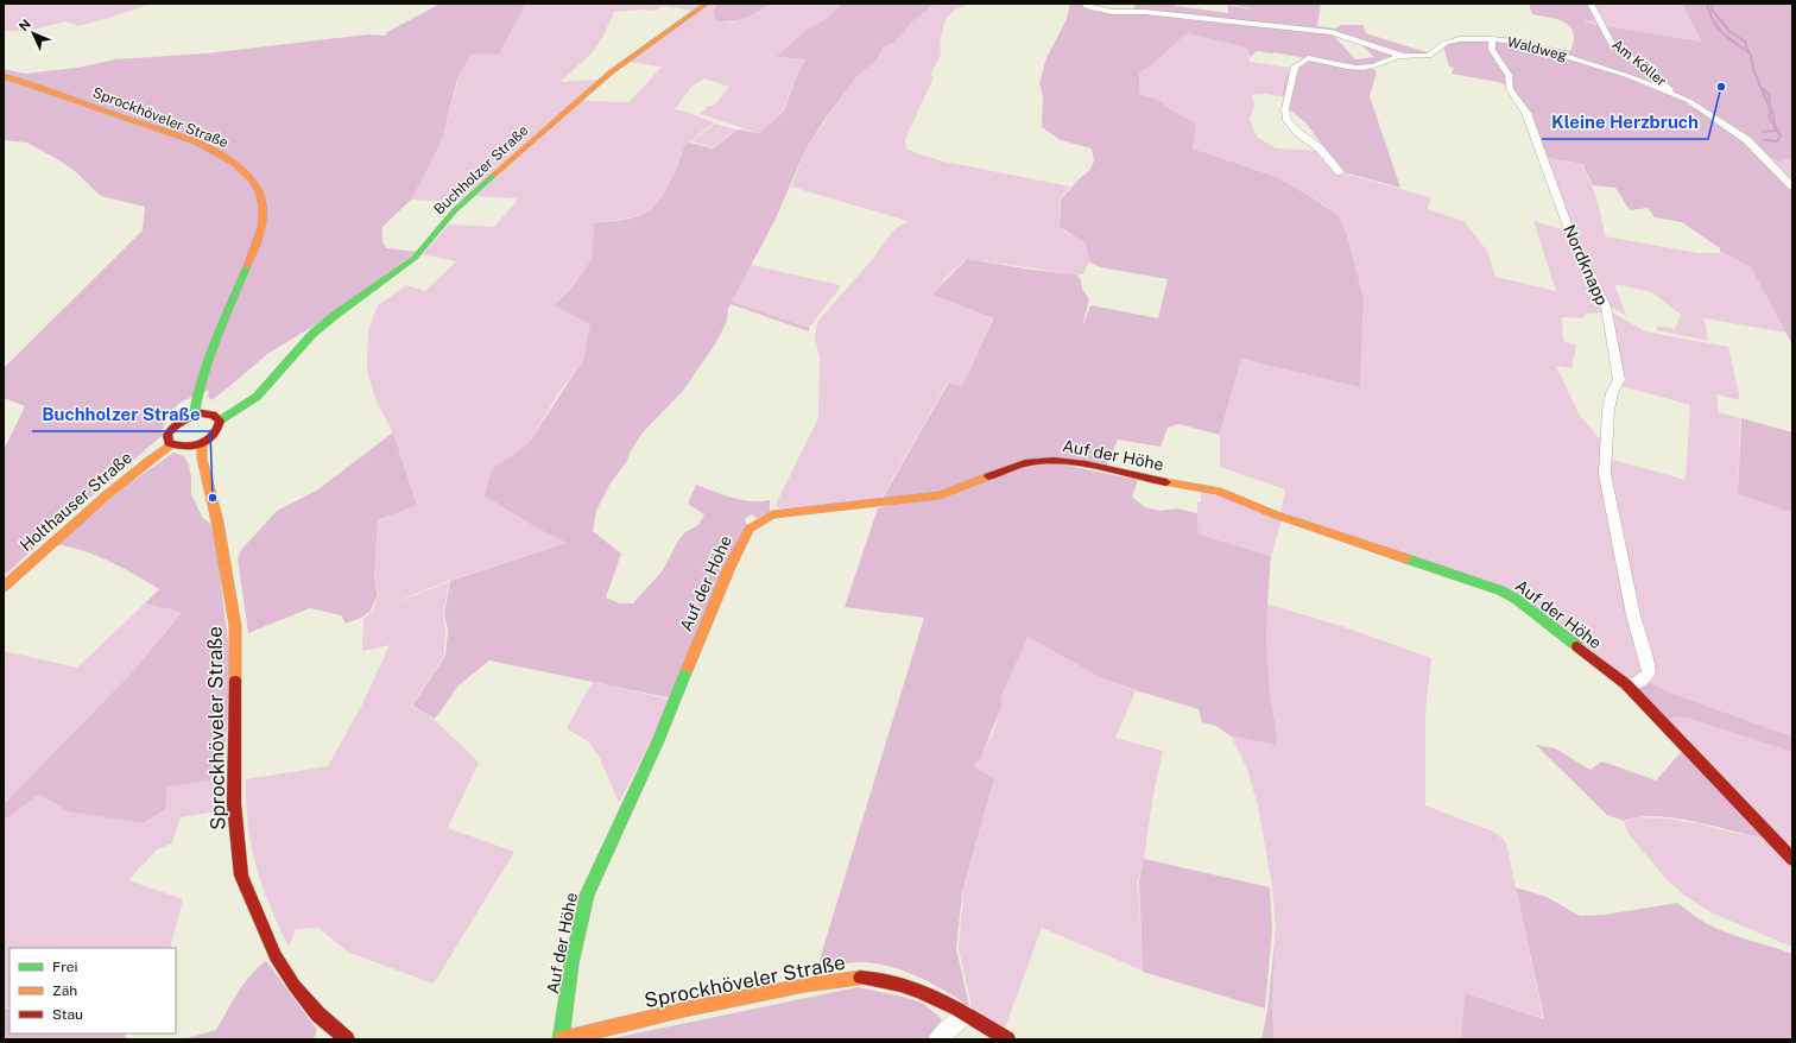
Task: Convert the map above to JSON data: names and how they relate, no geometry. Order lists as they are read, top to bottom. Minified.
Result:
{"streets":{"street":["Waldweg","Am Köller","Sprockhöveler Straße","Buchholzer Straße","Nordknapp","Auf der Höhe","Holthauser Straße"]},"crossings":[["Waldweg","Am Köller"],["Waldweg","Nordknapp"],["Sprockhöveler Straße","Auf der Höhe"],["Nordknapp","Auf der Höhe"]],"places":["Kleine Herzbruch","Buchholzer Straße"],"legend":["Frei","Zäh","Stau"],"north":"top left"}
